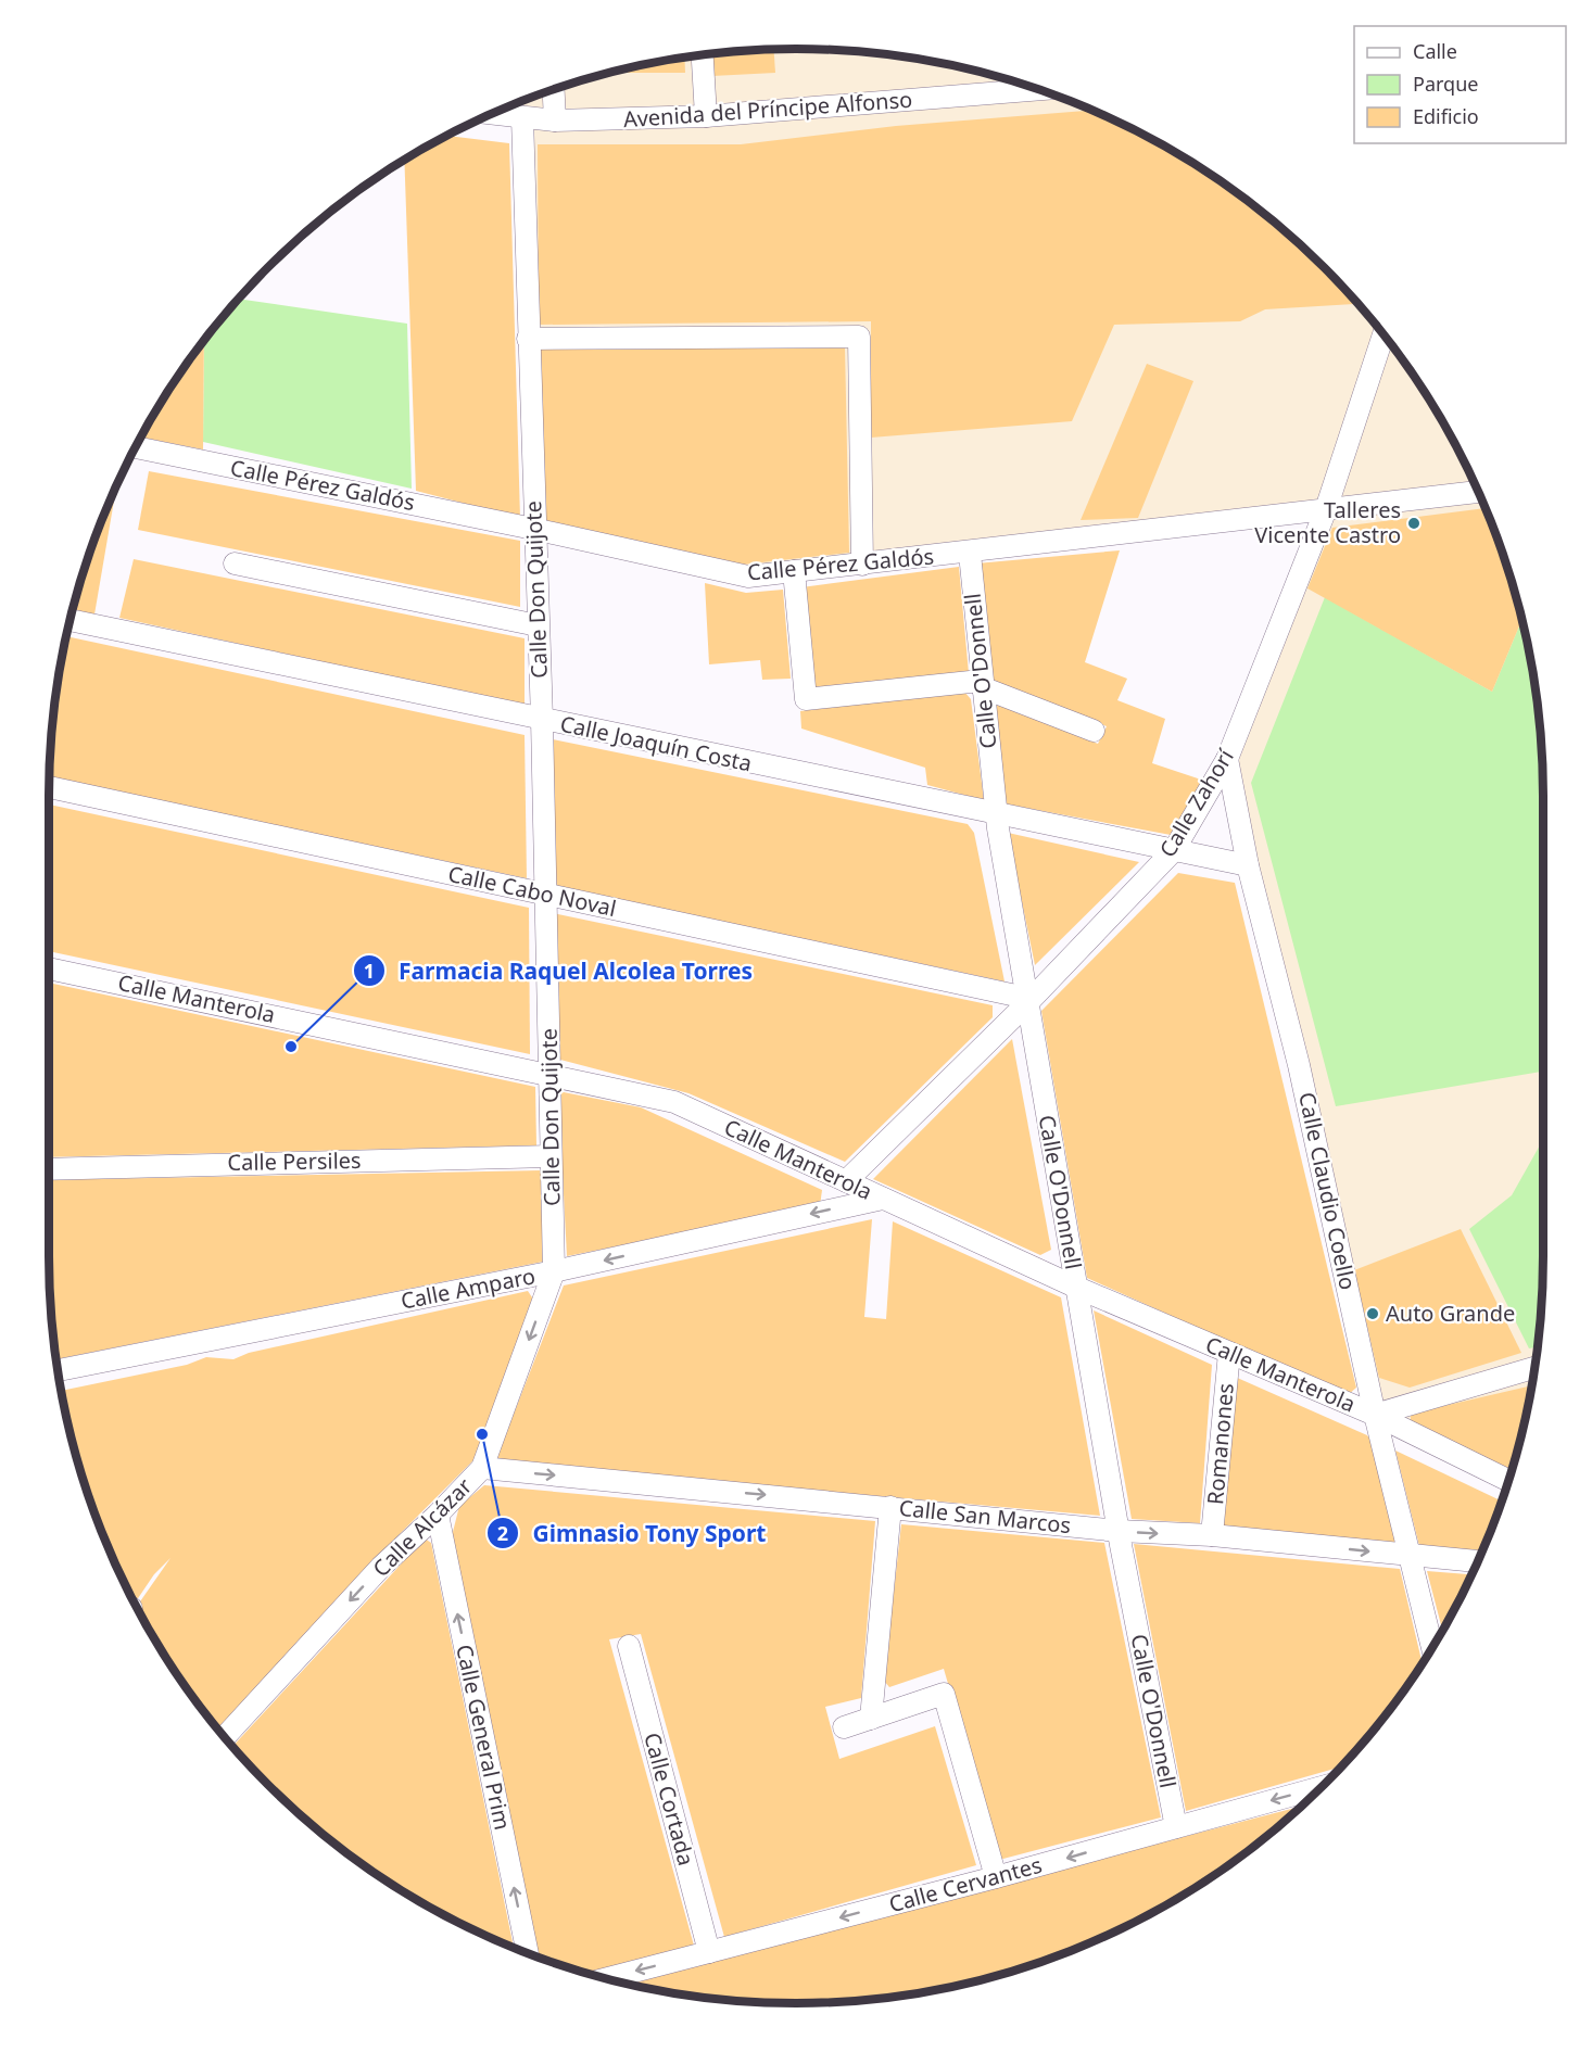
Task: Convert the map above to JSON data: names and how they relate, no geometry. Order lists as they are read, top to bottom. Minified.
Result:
{"streets":{"street":["Avenida del Príncipe Alfonso","Calle Pérez Galdós","Calle Don Quijote","Calle O'Donnell","Calle Joaquín Costa","Calle Zahorí","Calle Cabo Noval","Calle Manterola","Calle Persiles","Calle Claudio Coello","Calle Amparo","Romanones","Calle San Marcos","Calle Alcázar","Calle General Prim","Calle Cortada","Calle Cervantes"]},"crossings":[["Avenida del Príncipe Alfonso","Calle Don Quijote"],["Calle Pérez Galdós","Calle Don Quijote"],["Calle Pérez Galdós","Calle O'Donnell"],["Calle Pérez Galdós","Calle Zahorí"],["Calle Don Quijote","Calle Joaquín Costa"],["Calle Don Quijote","Calle Cabo Noval"],["Calle Don Quijote","Calle Manterola"],["Calle Don Quijote","Calle Persiles"],["Calle Don Quijote","Calle Amparo"],["Calle Don Quijote","Calle Alcázar"],["Calle O'Donnell","Calle Joaquín Costa"],["Calle O'Donnell","Calle Zahorí"],["Calle O'Donnell","Calle Cabo Noval"],["Calle O'Donnell","Calle Manterola"],["Calle O'Donnell","Calle San Marcos"],["Calle O'Donnell","Calle Cervantes"],["Calle Joaquín Costa","Calle Zahorí"],["Calle Joaquín Costa","Calle Claudio Coello"],["Calle Zahorí","Calle Cabo Noval"],["Calle Zahorí","Calle Manterola"],["Calle Zahorí","Calle Claudio Coello"],["Calle Manterola","Calle Claudio Coello"],["Calle Manterola","Calle Amparo"],["Calle Manterola","Romanones"],["Calle Claudio Coello","Calle San Marcos"],["Calle Amparo","Calle Alcázar"],["Romanones","Calle San Marcos"],["Calle San Marcos","Calle Alcázar"],["Calle Alcázar","Calle General Prim"],["Calle Cortada","Calle Cervantes"]],"one_way":["Calle Amparo","Calle San Marcos","Calle Alcázar","Calle General Prim","Calle Cervantes"],"places":["Talleres Vicente Castro","Farmacia Raquel Alcolea Torres","Auto Grande","Gimnasio Tony Sport"],"legend":["Calle","Parque","Edificio"]}
